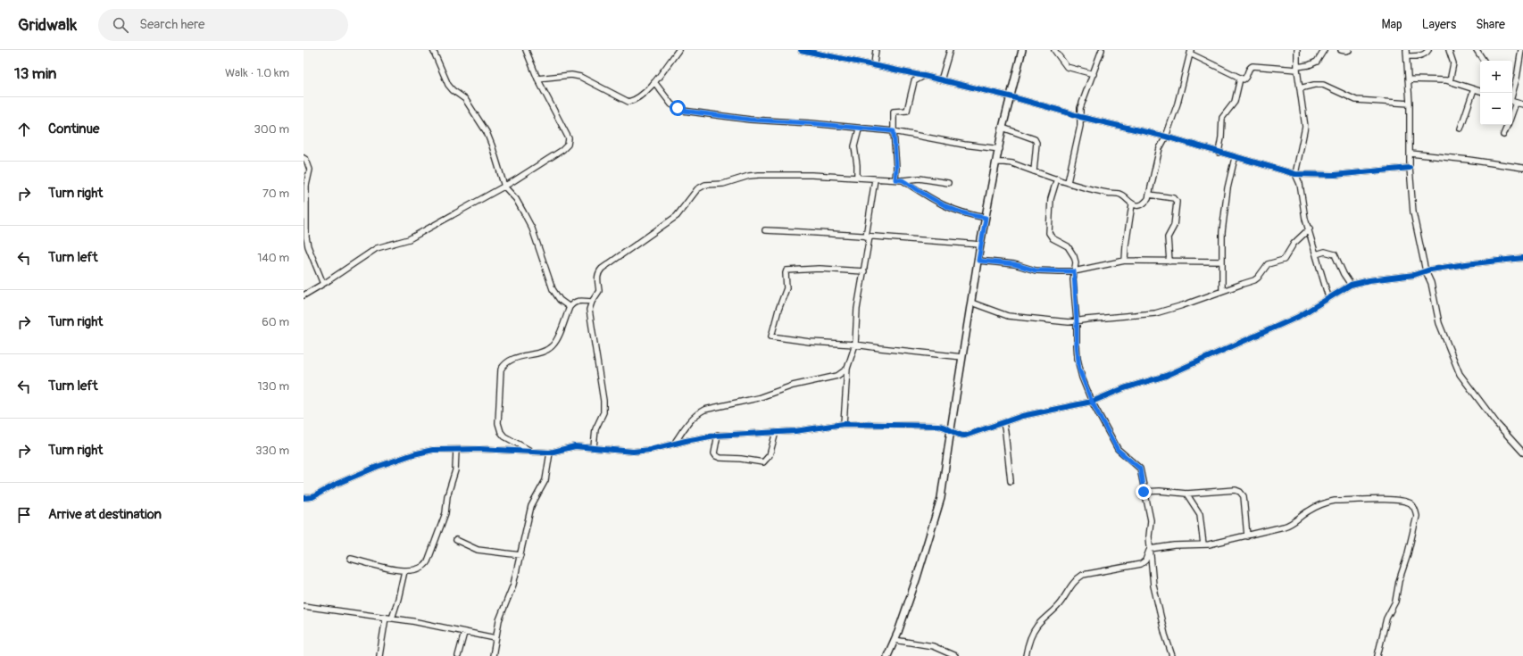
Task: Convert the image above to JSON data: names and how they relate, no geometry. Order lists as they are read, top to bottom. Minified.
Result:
{"page":{"header":"Gridwalk","search":"Search here","nav":["Map","Layers","Share"],"heading":["13 min","Walk · 1.0 km"],"map_buttons":["+","−"],"list":[["Continue","300 m"],["Turn right","70 m"],["Turn left","140 m"],["Turn right","60 m"],["Turn left","130 m"],["Turn right","330 m"],"Arrive at destination"]}}
